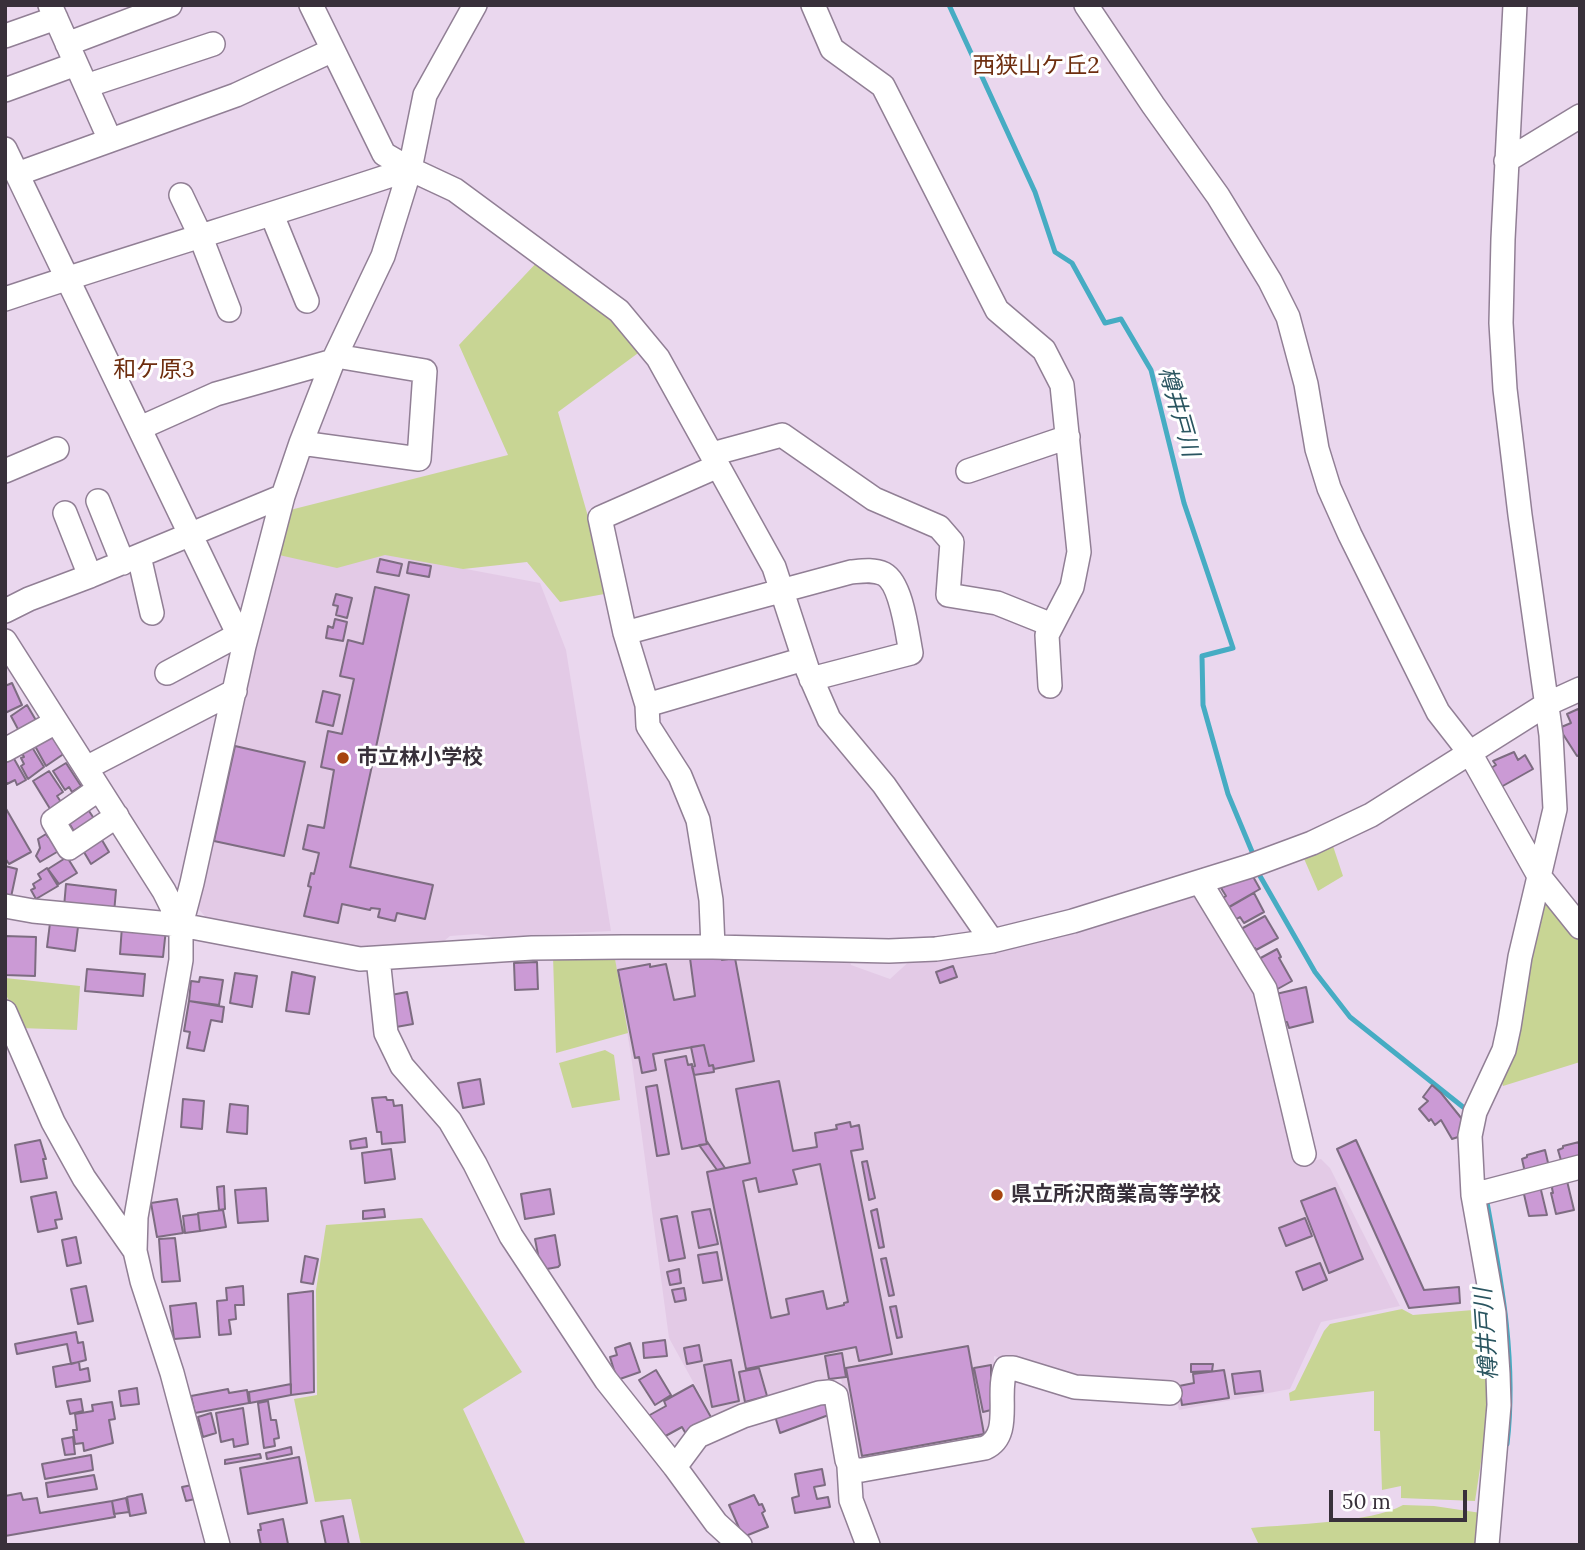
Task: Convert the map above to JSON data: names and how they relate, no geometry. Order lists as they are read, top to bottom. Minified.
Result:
{"districts":["西狭山ケ丘2","和ケ原3"],"water":["樽井戸川"],"places":["市立林小学校","県立所沢商業高等学校"],"scale_bar":"50 m"}
